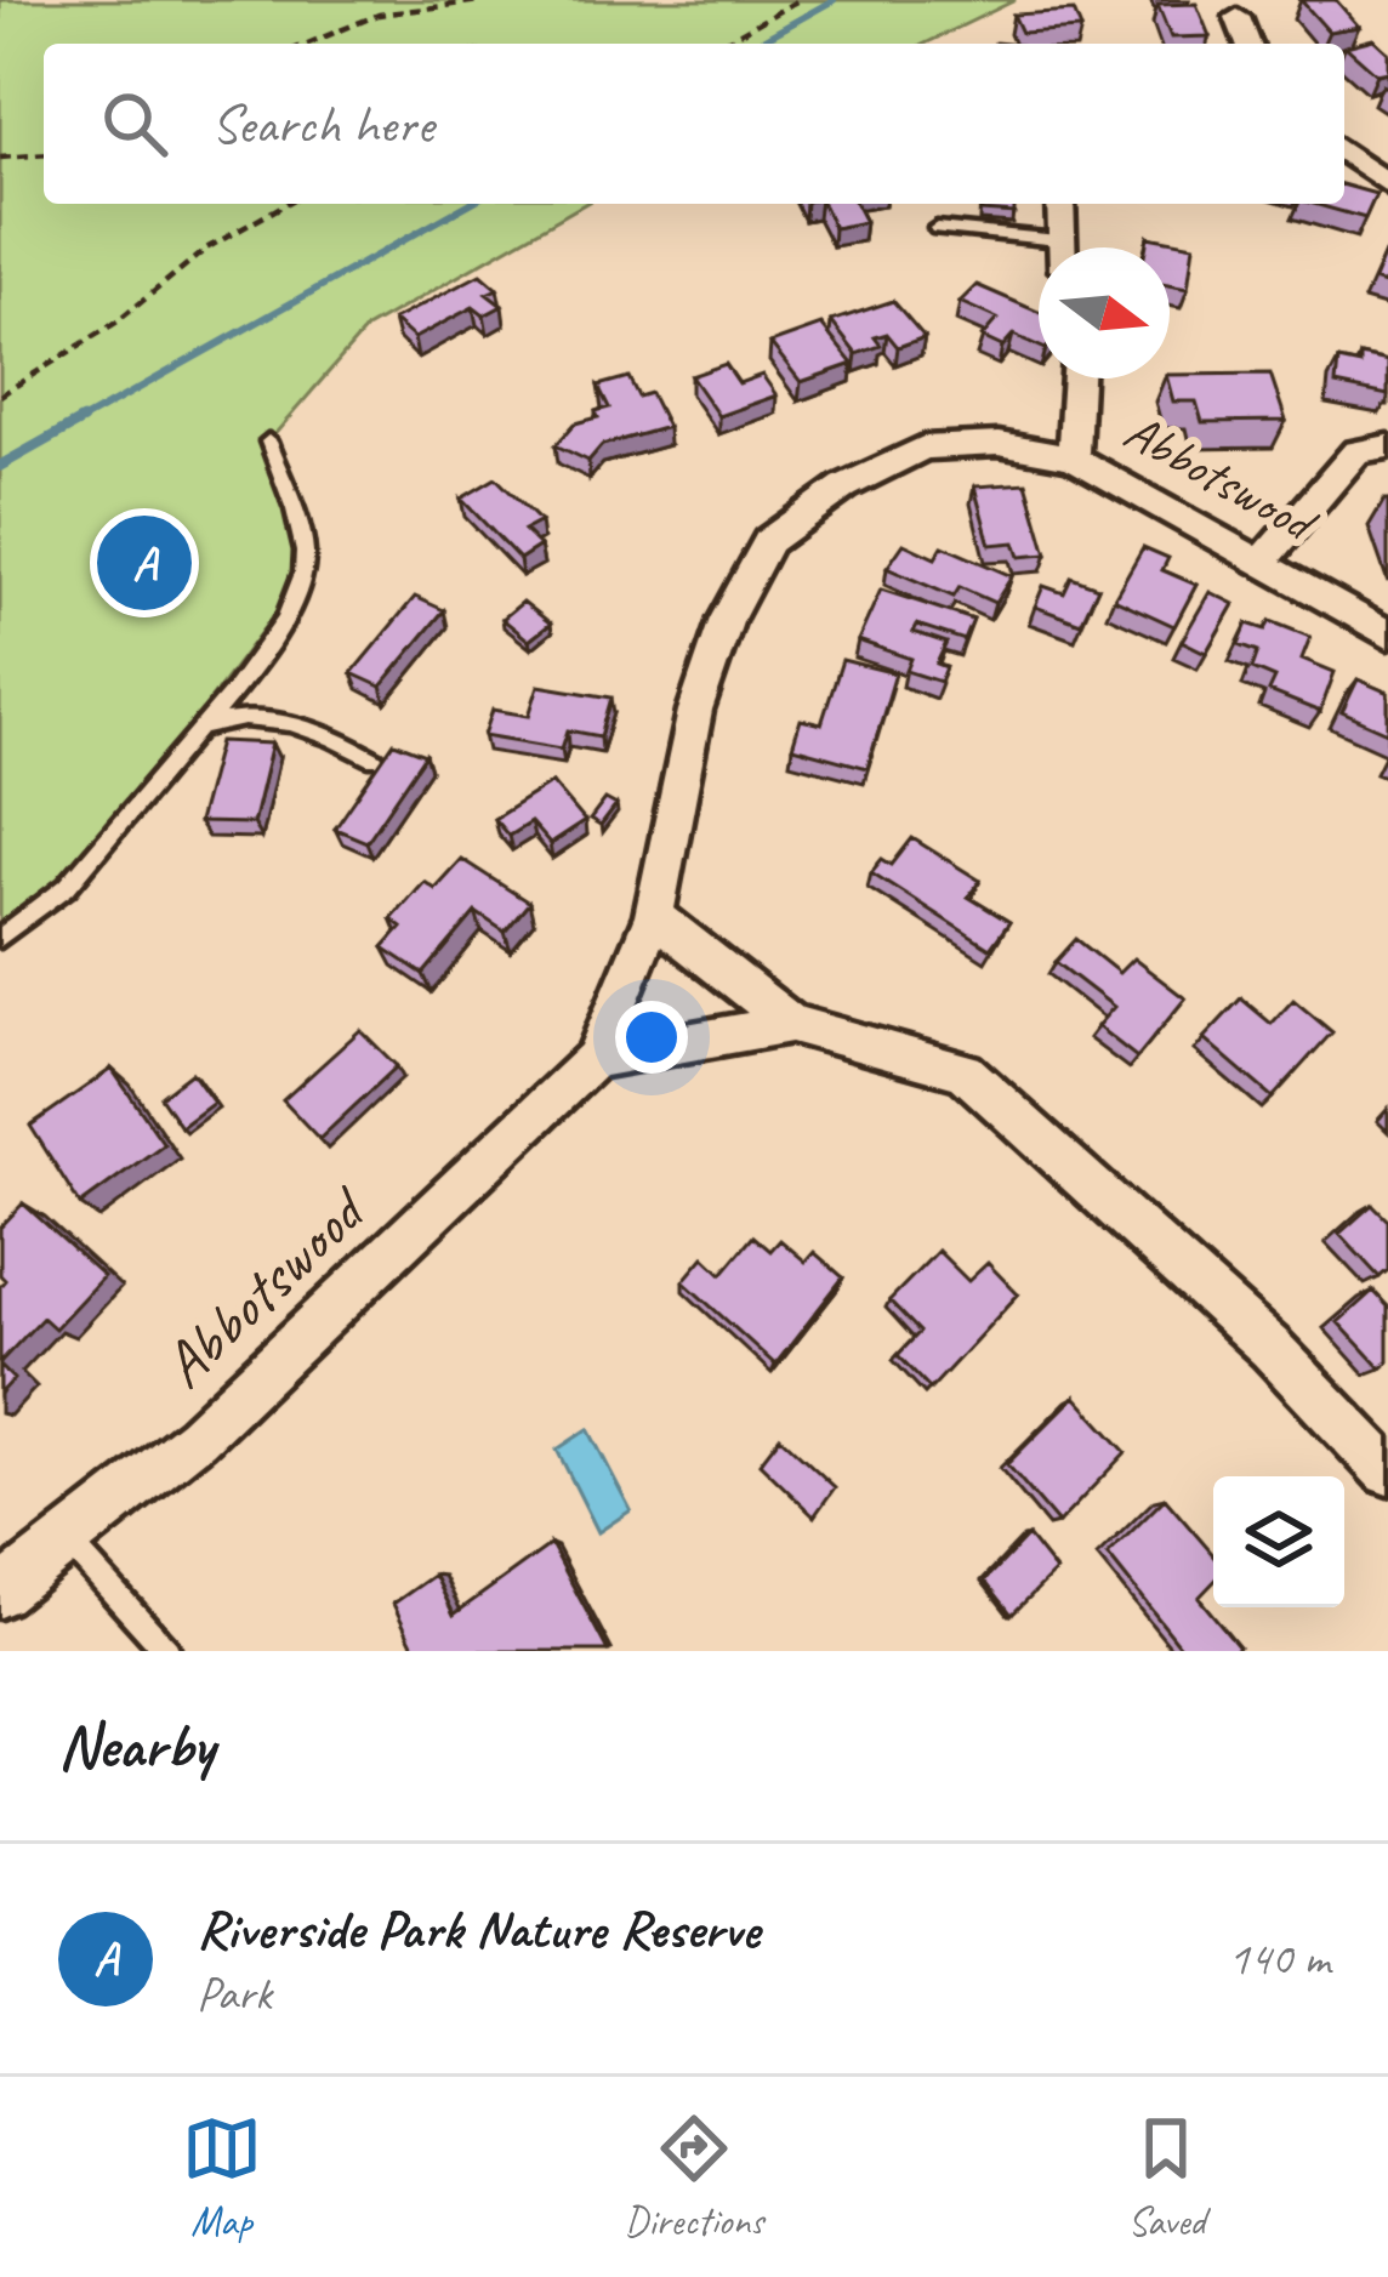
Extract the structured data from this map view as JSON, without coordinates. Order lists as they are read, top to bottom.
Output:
{
  "streets": {
    "street": ["Abbotswood"]
  },
  "north": "right",
  "page": {
    "search": "Search here",
    "pins": "A",
    "heading": "Nearby",
    "list": [
      {
        "mark": "A",
        "name": "Riverside Park Nature Reserve",
        "note": "Park",
        "value": "140 m"
      }
    ],
    "nav": ["Map", "Directions", "Saved"]
  }
}
